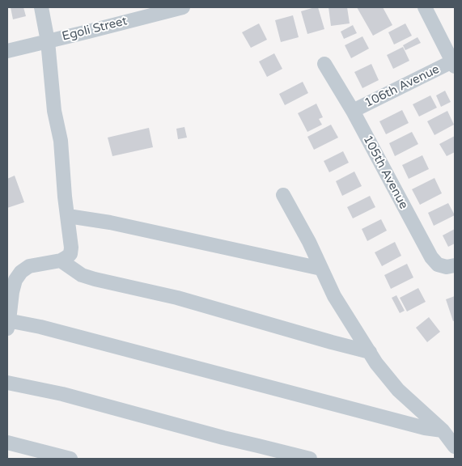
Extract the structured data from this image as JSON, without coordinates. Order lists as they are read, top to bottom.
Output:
{
  "streets": {
    "street": ["Egoli Street", "106th Avenue", "105th Avenue"]
  },
  "crossings": [
    ["106th Avenue", "105th Avenue"]
  ]
}
